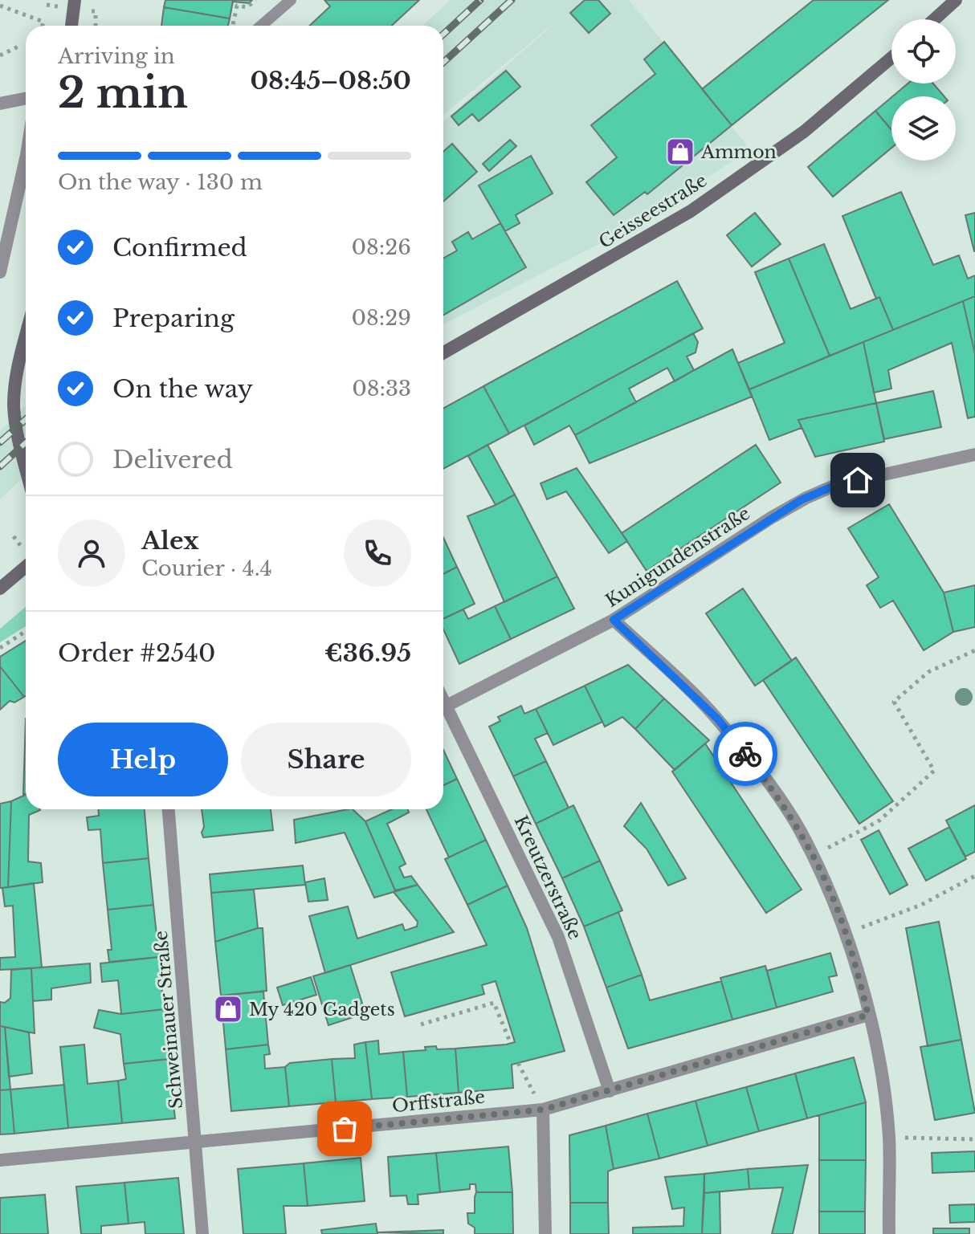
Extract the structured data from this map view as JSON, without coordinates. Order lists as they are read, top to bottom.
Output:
{
  "streets": {
    "street": [
      "Geisseestraße",
      "Kunigundenstraße",
      "Kreutzerstraße",
      "Schweinauer Straße",
      "Orffstraße"
    ]
  },
  "crossings": [
    ["Kunigundenstraße", "Kreutzerstraße"],
    ["Kreutzerstraße", "Orffstraße"],
    ["Schweinauer Straße", "Orffstraße"]
  ],
  "places": {
    "shop": ["Ammon", "My 420 Gadgets"]
  },
  "page": {
    "heading": ["2 min", "Arriving in", "08:45–08:50"],
    "panel": [
      "Alex",
      "Courier · 4.4",
      "Order #2540",
      "€36.95"
    ],
    "bar": "On the way · 130 m",
    "list": [
      ["Confirmed", "08:26"],
      ["Preparing", "08:29"],
      ["On the way", "08:33"],
      "Delivered"
    ],
    "buttons": ["Help", "Share"]
  }
}
